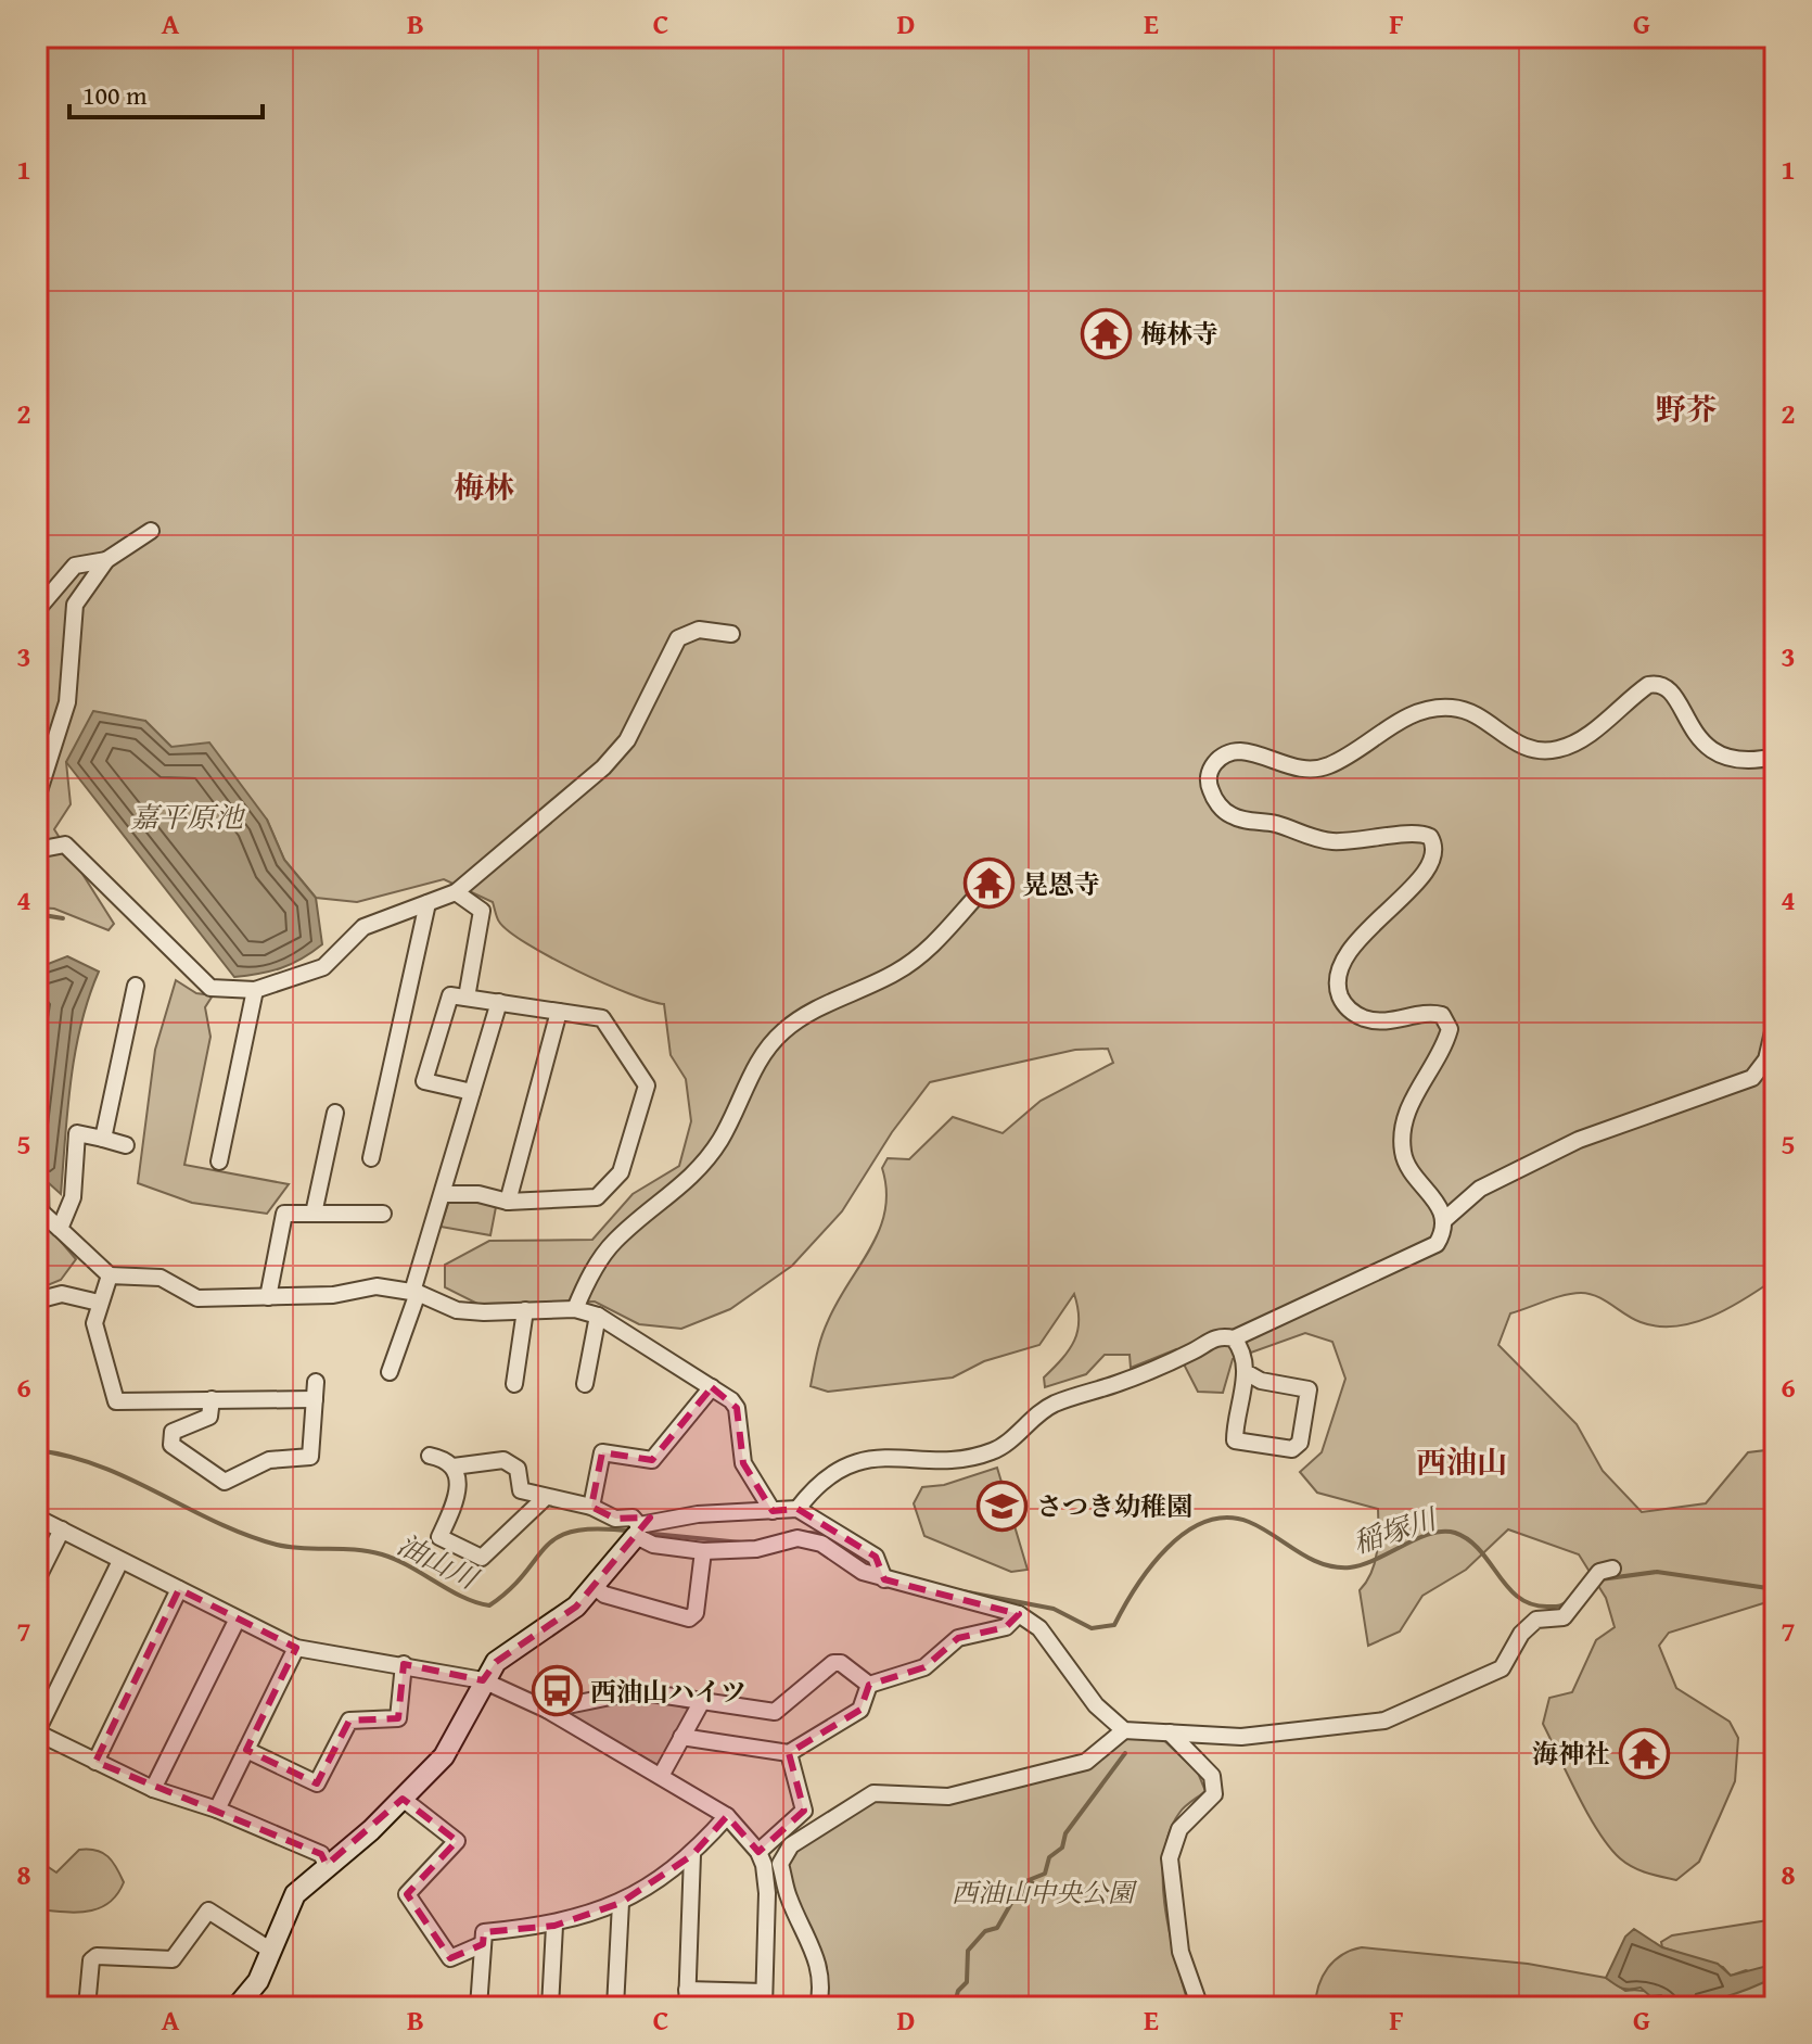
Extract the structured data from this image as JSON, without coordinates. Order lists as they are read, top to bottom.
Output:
{
  "districts": ["野芥", "梅林", "西油山"],
  "water": ["嘉平原池", "稲塚川", "油山川"],
  "parks": ["西油山中央公園"],
  "places": {
    "temple": ["梅林寺", "晃恩寺", "海神社"],
    "school or university": ["さつき幼稚園"],
    "bus stop": ["西油山ハイツ"]
  },
  "scale_bar": "100 m",
  "grid": {
    "columns": [
      "A",
      "B",
      "C",
      "D",
      "E",
      "F",
      "G"
    ],
    "rows": [
      "1",
      "2",
      "3",
      "4",
      "5",
      "6",
      "7",
      "8"
    ]
  }
}
